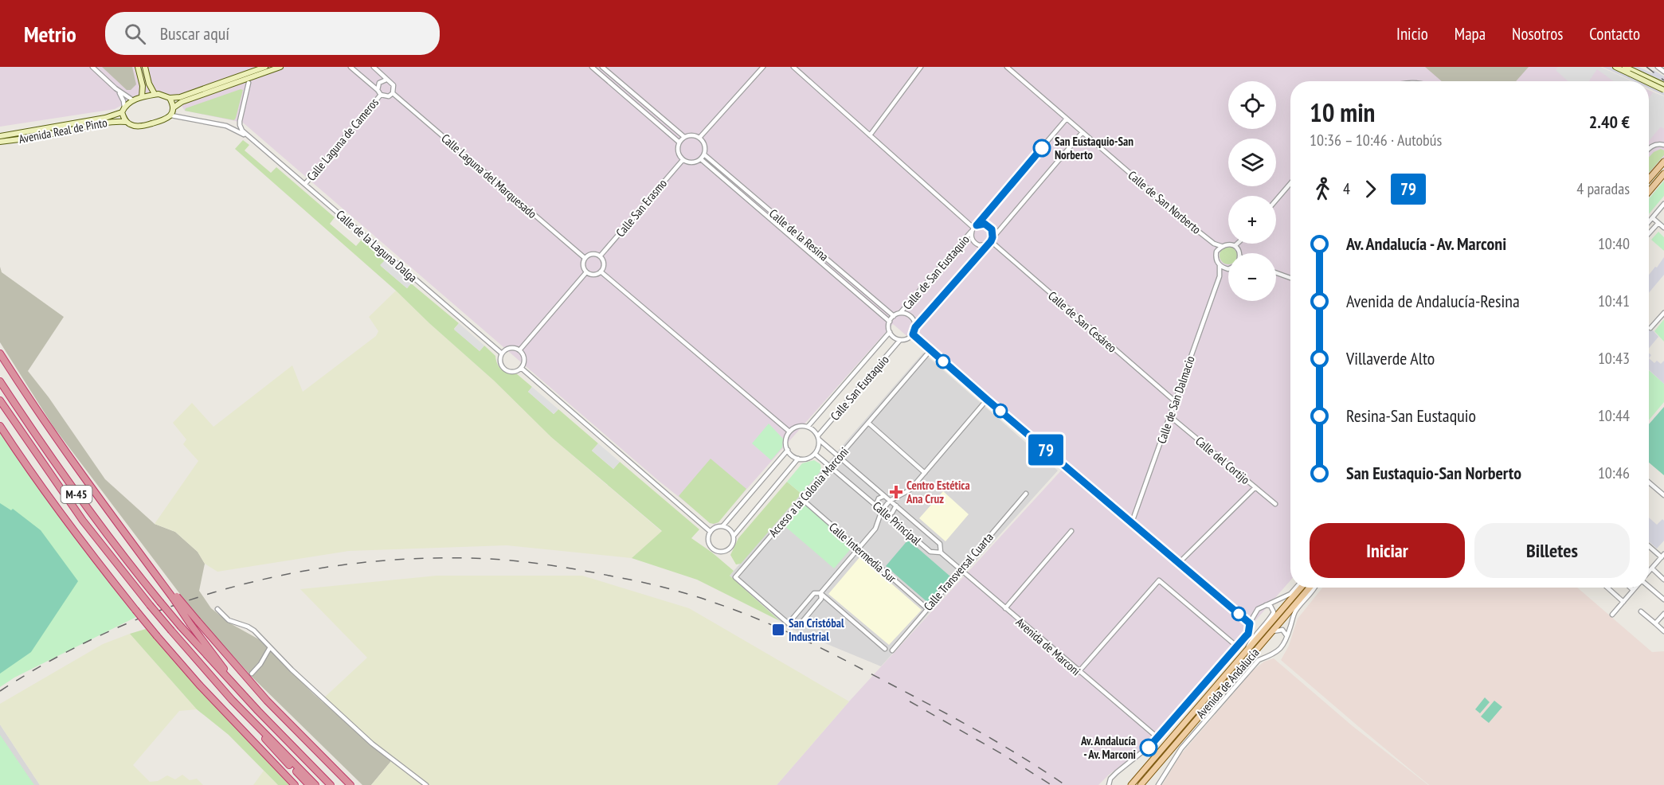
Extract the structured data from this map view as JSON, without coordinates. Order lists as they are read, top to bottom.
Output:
{
  "streets": {
    "highway": ["M-45"],
    "main road": ["Avenida Real de Pinto", "Avenida de Andalucía"],
    "street": [
      "Calle Laguna de Cameros",
      "Calle Laguna del Marquesado",
      "Calle de San Norberto",
      "Calle San Erasmo",
      "Calle de la Resina",
      "Calle de la Laguna Dalga",
      "Calle de San Eustaquio",
      "Calle de San Cesáreo",
      "Calle San Eustaquio",
      "Calle de San Dalmacio",
      "Calle del Cortijo",
      "Acceso a la Colonia Marconi",
      "Calle Principal",
      "Calle Intermedia Sur",
      "Calle Transversal Cuarta",
      "Avenida de Marconi"
    ]
  },
  "crossings": [
    ["Avenida Real de Pinto", "Calle de la Laguna Dalga"],
    ["Calle Laguna de Cameros", "Calle Laguna del Marquesado"],
    ["Calle Laguna de Cameros", "Calle de la Laguna Dalga"],
    ["Calle Laguna del Marquesado", "Calle San Erasmo"],
    ["Calle de San Norberto", "Calle de San Eustaquio"],
    ["Calle San Erasmo", "Calle de la Resina"],
    ["Calle de la Resina", "Calle de San Eustaquio"],
    ["Calle de la Resina", "Calle San Eustaquio"],
    ["Calle de San Eustaquio", "Calle de San Cesáreo"],
    ["Calle de San Eustaquio", "Calle San Eustaquio"],
    ["Calle de San Cesáreo", "Calle de San Dalmacio"],
    ["Calle San Eustaquio", "Calle Principal"],
    ["Calle de San Dalmacio", "Calle del Cortijo"],
    ["Acceso a la Colonia Marconi", "Calle Principal"],
    ["Acceso a la Colonia Marconi", "Calle Intermedia Sur"],
    ["Calle Principal", "Avenida de Marconi"],
    ["Calle Transversal Cuarta", "Avenida de Marconi"],
    ["Avenida de Marconi", "Avenida de Andalucía"]
  ],
  "places": {
    "other": ["San Eustaquio-San Norberto", "Av. Andalucía - Av. Marconi"],
    "health": ["Centro Estética Ana Cruz"],
    "transit": ["San Cristóbal Industrial"]
  },
  "lines": ["bus line 79"],
  "page": {
    "header": "Metrio",
    "search": "Buscar aquí",
    "nav": [
      "Inicio",
      "Mapa",
      "Nosotros",
      "Contacto"
    ],
    "on_map": "79",
    "map_buttons": ["+", "−"],
    "heading": ["10 min", "10:36 – 10:46 · Autobús", "2.40 €"],
    "legs": ["4", "79", "4 paradas"],
    "list": [
      {
        "name": "Av. Andalucía - Av. Marconi",
        "value": "10:40"
      },
      {
        "name": "Avenida de Andalucía-Resina",
        "value": "10:41"
      },
      {
        "name": "Villaverde Alto",
        "value": "10:43"
      },
      {
        "name": "Resina-San Eustaquio",
        "value": "10:44"
      },
      {
        "name": "San Eustaquio-San Norberto",
        "value": "10:46"
      }
    ],
    "buttons": ["Iniciar", "Billetes"]
  }
}
